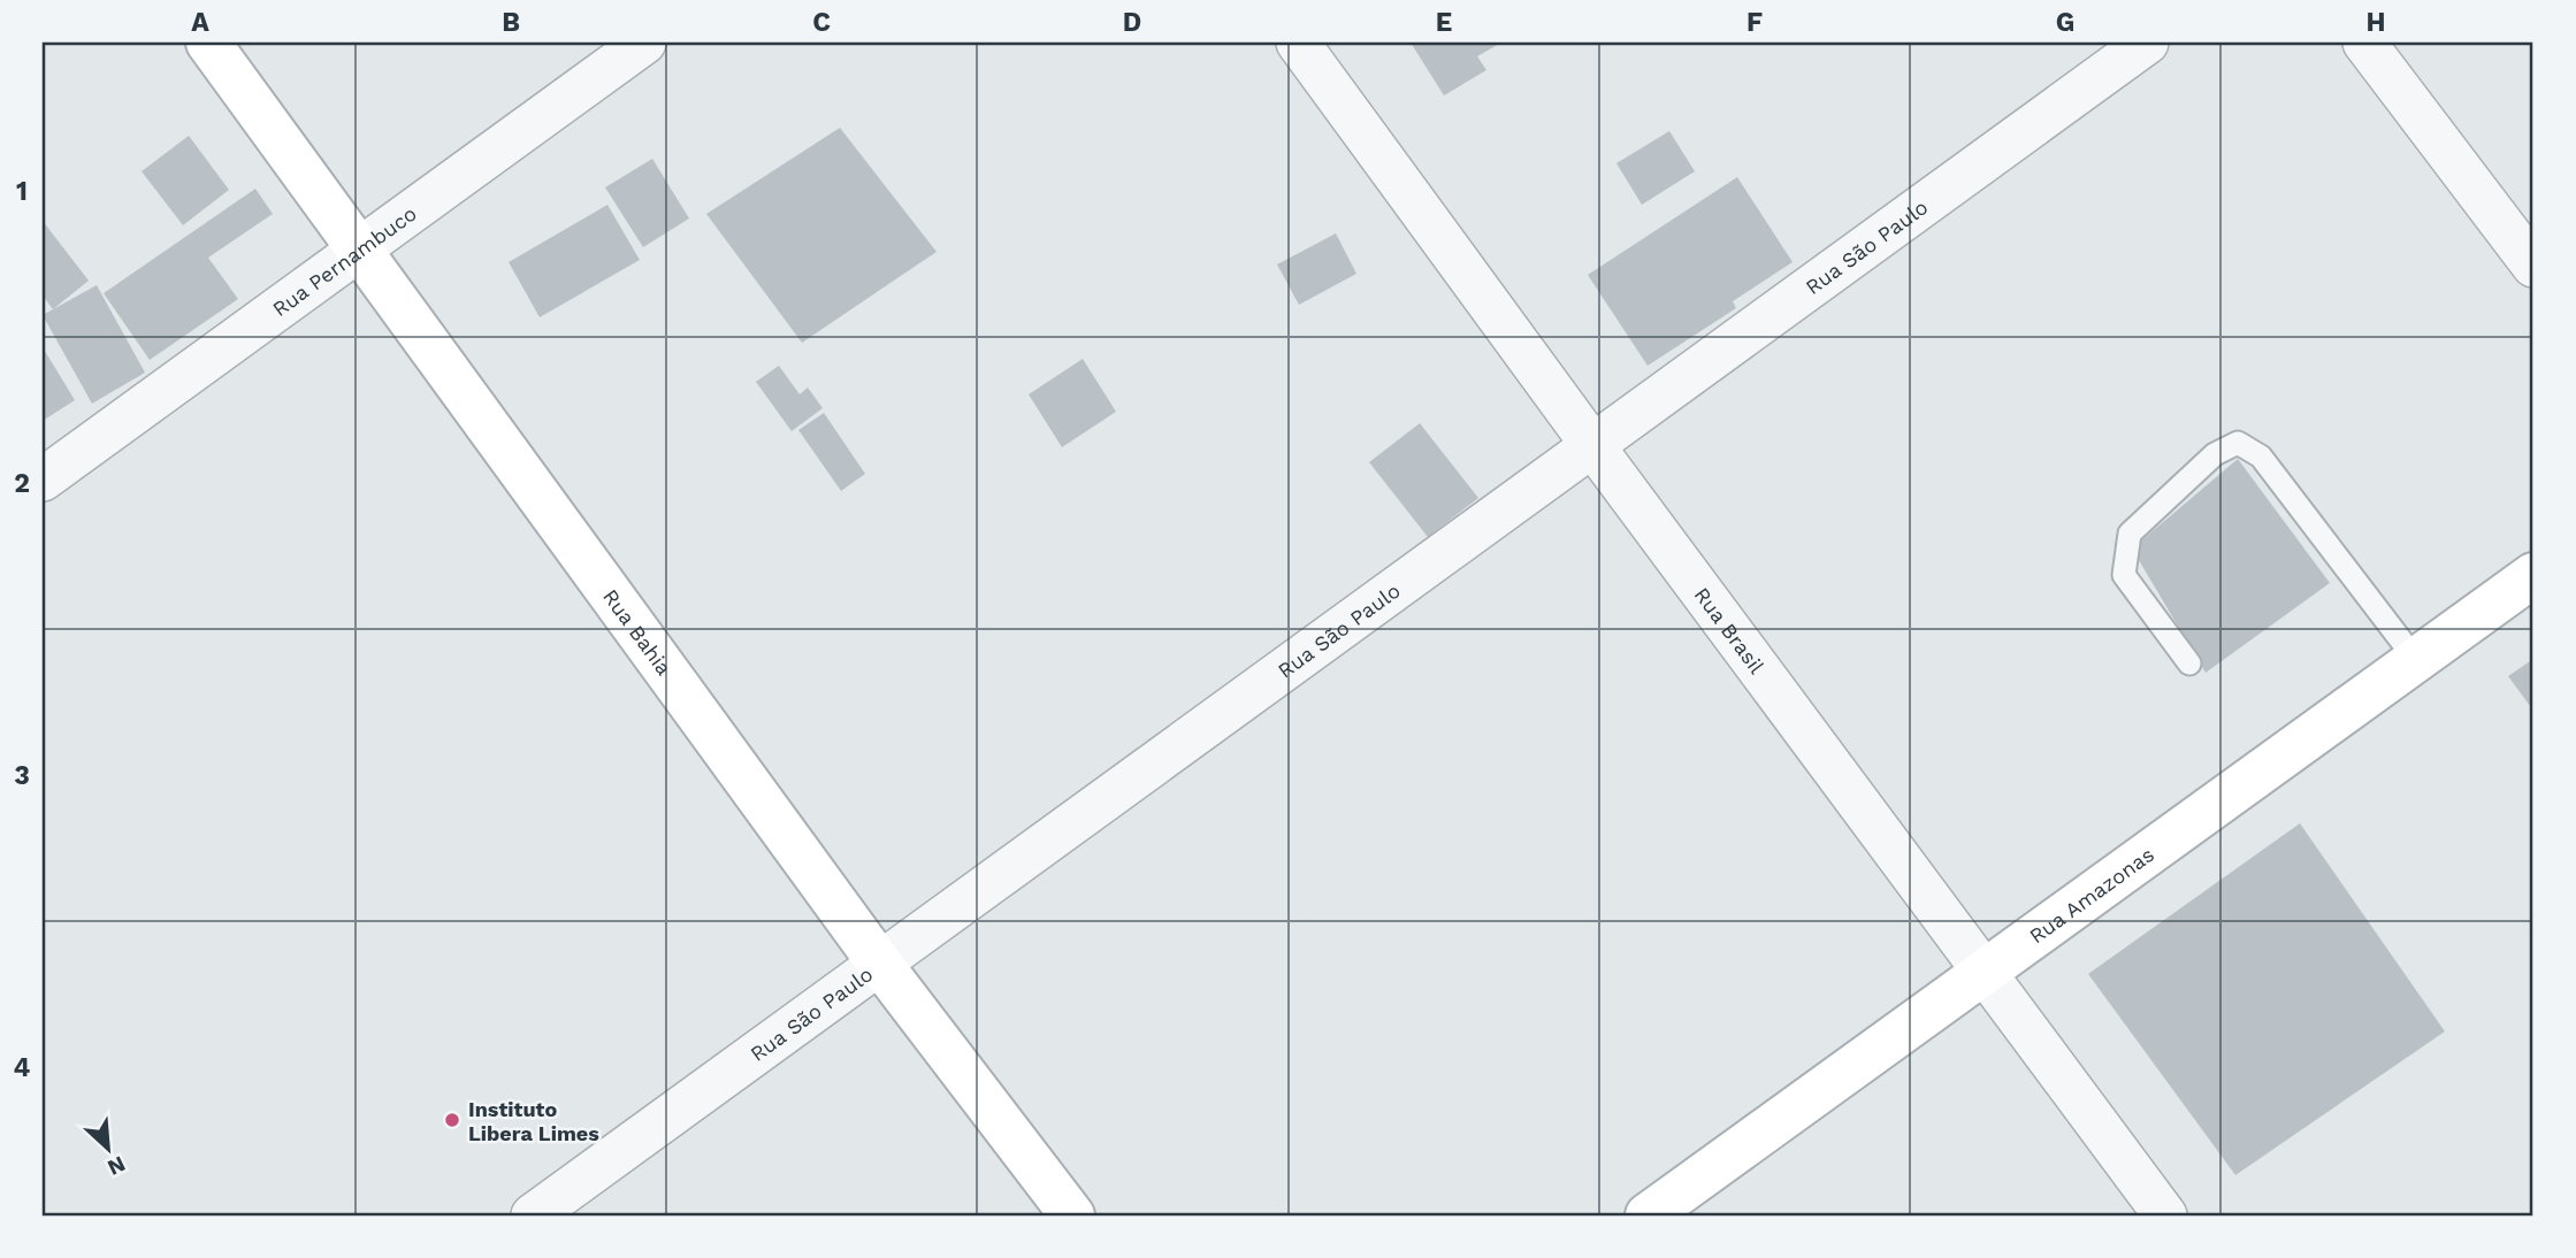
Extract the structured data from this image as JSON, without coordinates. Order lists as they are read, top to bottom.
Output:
{
  "streets": {
    "main road": ["Rua Bahia", "Rua Amazonas"],
    "street": ["Rua São Paulo", "Rua Pernambuco", "Rua Brasil"]
  },
  "crossings": [
    ["Rua São Paulo", "Rua Brasil"],
    ["Rua São Paulo", "Rua Bahia"],
    ["Rua Pernambuco", "Rua Bahia"],
    ["Rua Brasil", "Rua Amazonas"]
  ],
  "places": ["Instituto Libera Limes"],
  "north": "bottom right",
  "grid": {
    "columns": [
      "A",
      "B",
      "C",
      "D",
      "E",
      "F",
      "G",
      "H"
    ],
    "rows": [
      "1",
      "2",
      "3",
      "4"
    ]
  }
}
